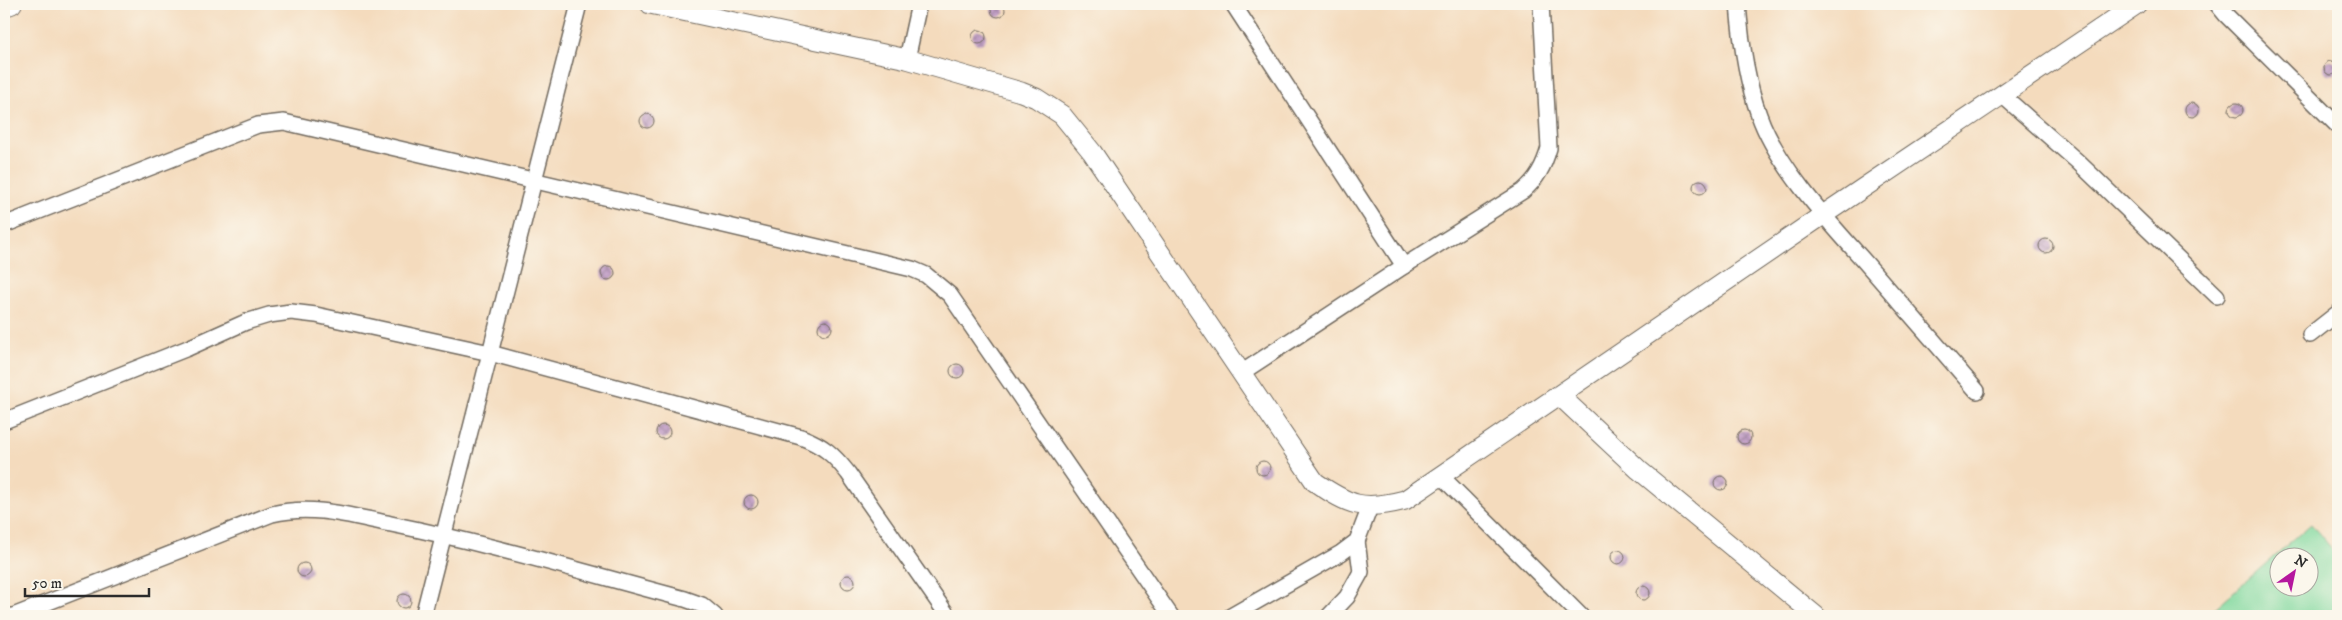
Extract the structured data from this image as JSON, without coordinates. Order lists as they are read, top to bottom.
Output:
{
  "scale_bar": "50 m",
  "north": "top right"
}
